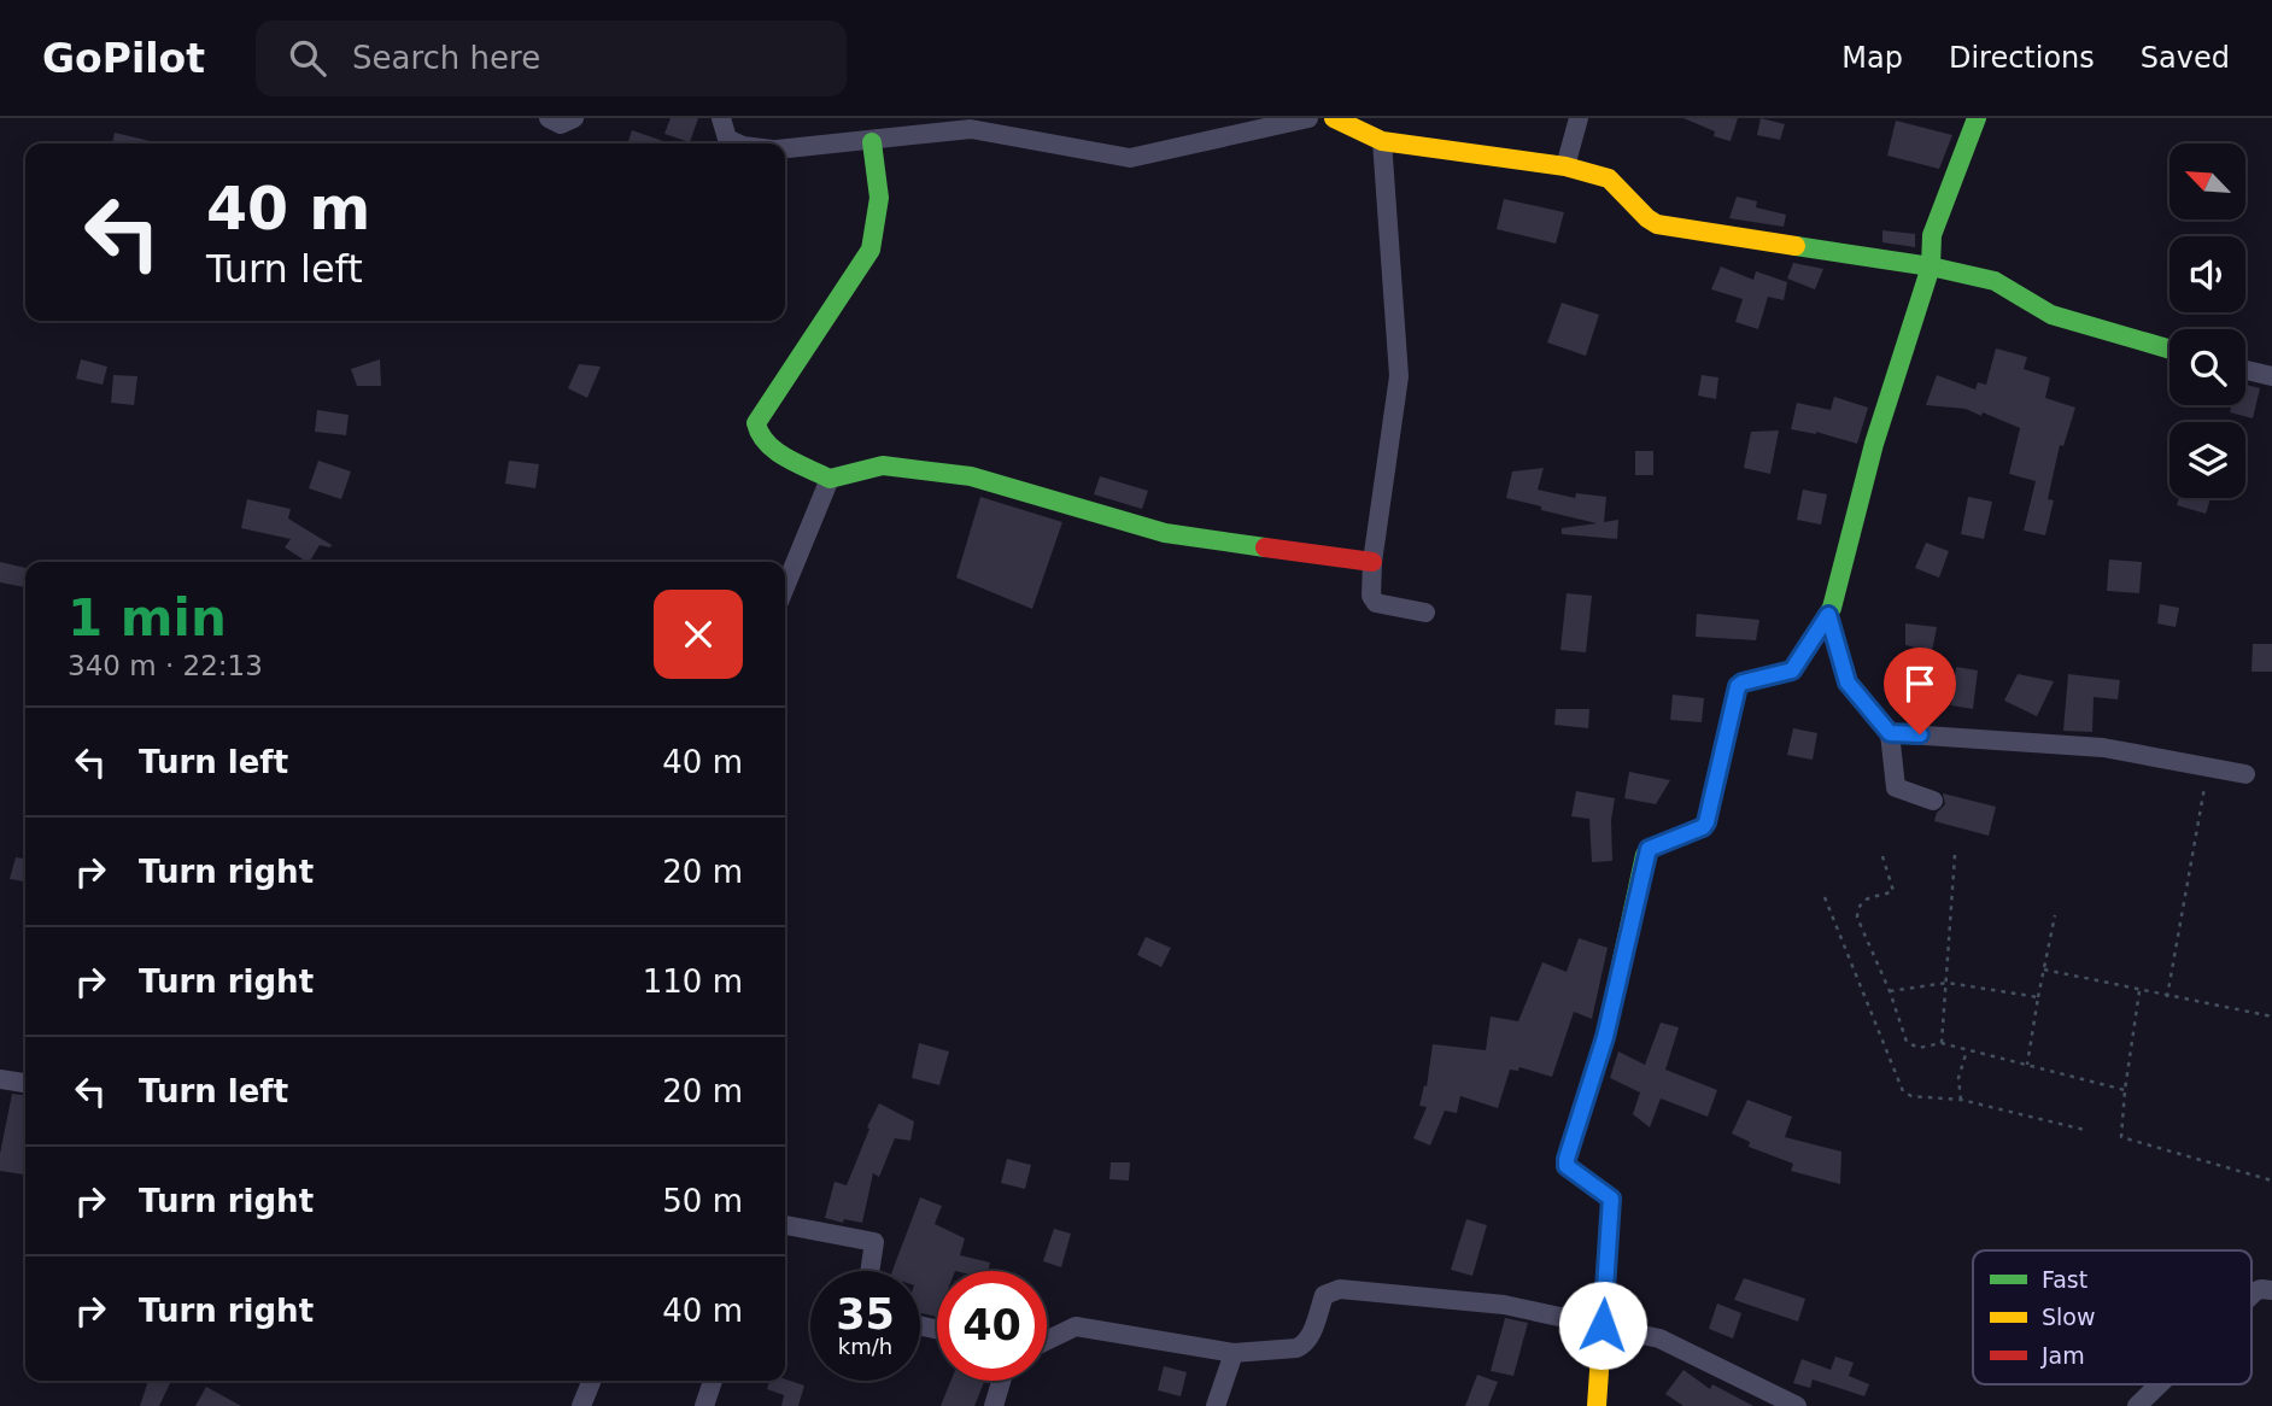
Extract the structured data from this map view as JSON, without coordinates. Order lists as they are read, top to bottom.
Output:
{
  "legend": ["Fast", "Slow", "Jam"],
  "north": "top left",
  "page": {
    "header": "GoPilot",
    "search": "Search here",
    "nav": ["Map", "Directions", "Saved"],
    "turn": ["40 m", "Turn left"],
    "heading": ["1 min", "340 m · 22:13"],
    "list": [
      {
        "name": "Turn left",
        "value": "40 m"
      },
      {
        "name": "Turn right",
        "value": "20 m"
      },
      {
        "name": "Turn right",
        "value": "110 m"
      },
      {
        "name": "Turn left",
        "value": "20 m"
      },
      {
        "name": "Turn right",
        "value": "50 m"
      },
      {
        "name": "Turn right",
        "value": "40 m"
      }
    ],
    "speed": "35 km/h",
    "limit": "40"
  }
}
